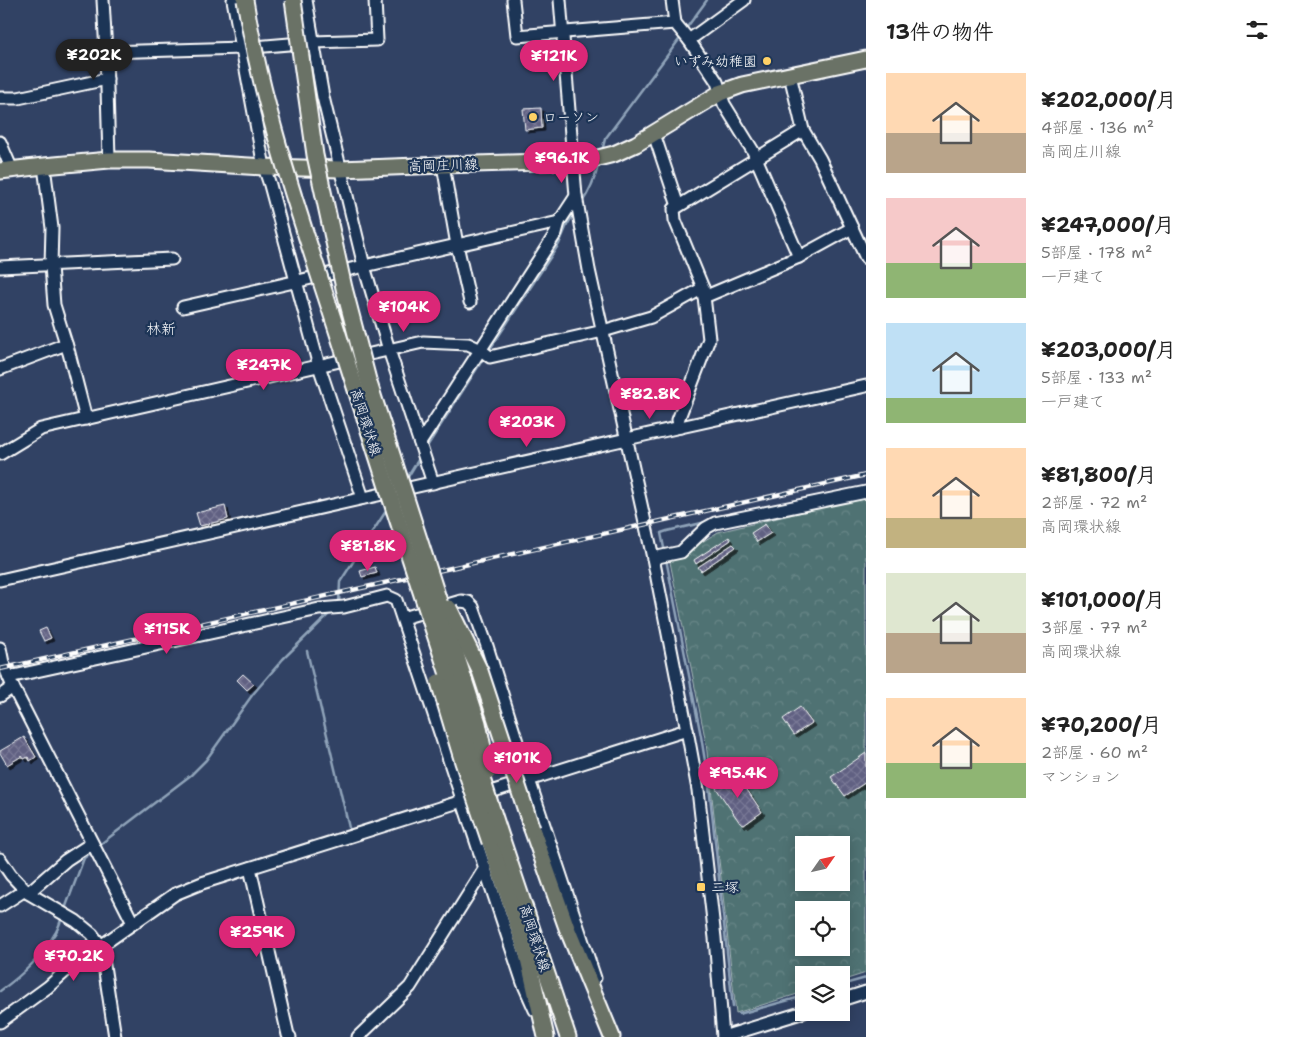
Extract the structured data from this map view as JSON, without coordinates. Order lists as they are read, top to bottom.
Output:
{
  "streets": {
    "main road": ["高岡庄川線", "高岡環状線"]
  },
  "districts": ["林新"],
  "places": {
    "other": ["いずみ幼稚園", "ローソン"],
    "transit": ["二塚"]
  },
  "north": "top right",
  "page": {
    "heading": "13件の物件",
    "price": [
      "¥202K",
      "¥121K",
      "¥96.1K",
      "¥104K",
      "¥247K",
      "¥82.8K",
      "¥203K",
      "¥81.8K",
      "¥115K",
      "¥101K",
      "¥95.4K",
      "¥259K",
      "¥70.2K"
    ],
    "list": [
      {
        "name": "¥202,000/月",
        "note": "4部屋 · 136 m² · 高岡庄川線"
      },
      {
        "name": "¥247,000/月",
        "note": "5部屋 · 178 m² · 一戸建て"
      },
      {
        "name": "¥203,000/月",
        "note": "5部屋 · 133 m² · 一戸建て"
      },
      {
        "name": "¥81,800/月",
        "note": "2部屋 · 72 m² · 高岡環状線"
      },
      {
        "name": "¥101,000/月",
        "note": "3部屋 · 77 m² · 高岡環状線"
      },
      {
        "name": "¥70,200/月",
        "note": "2部屋 · 60 m² · マンション"
      }
    ]
  }
}
